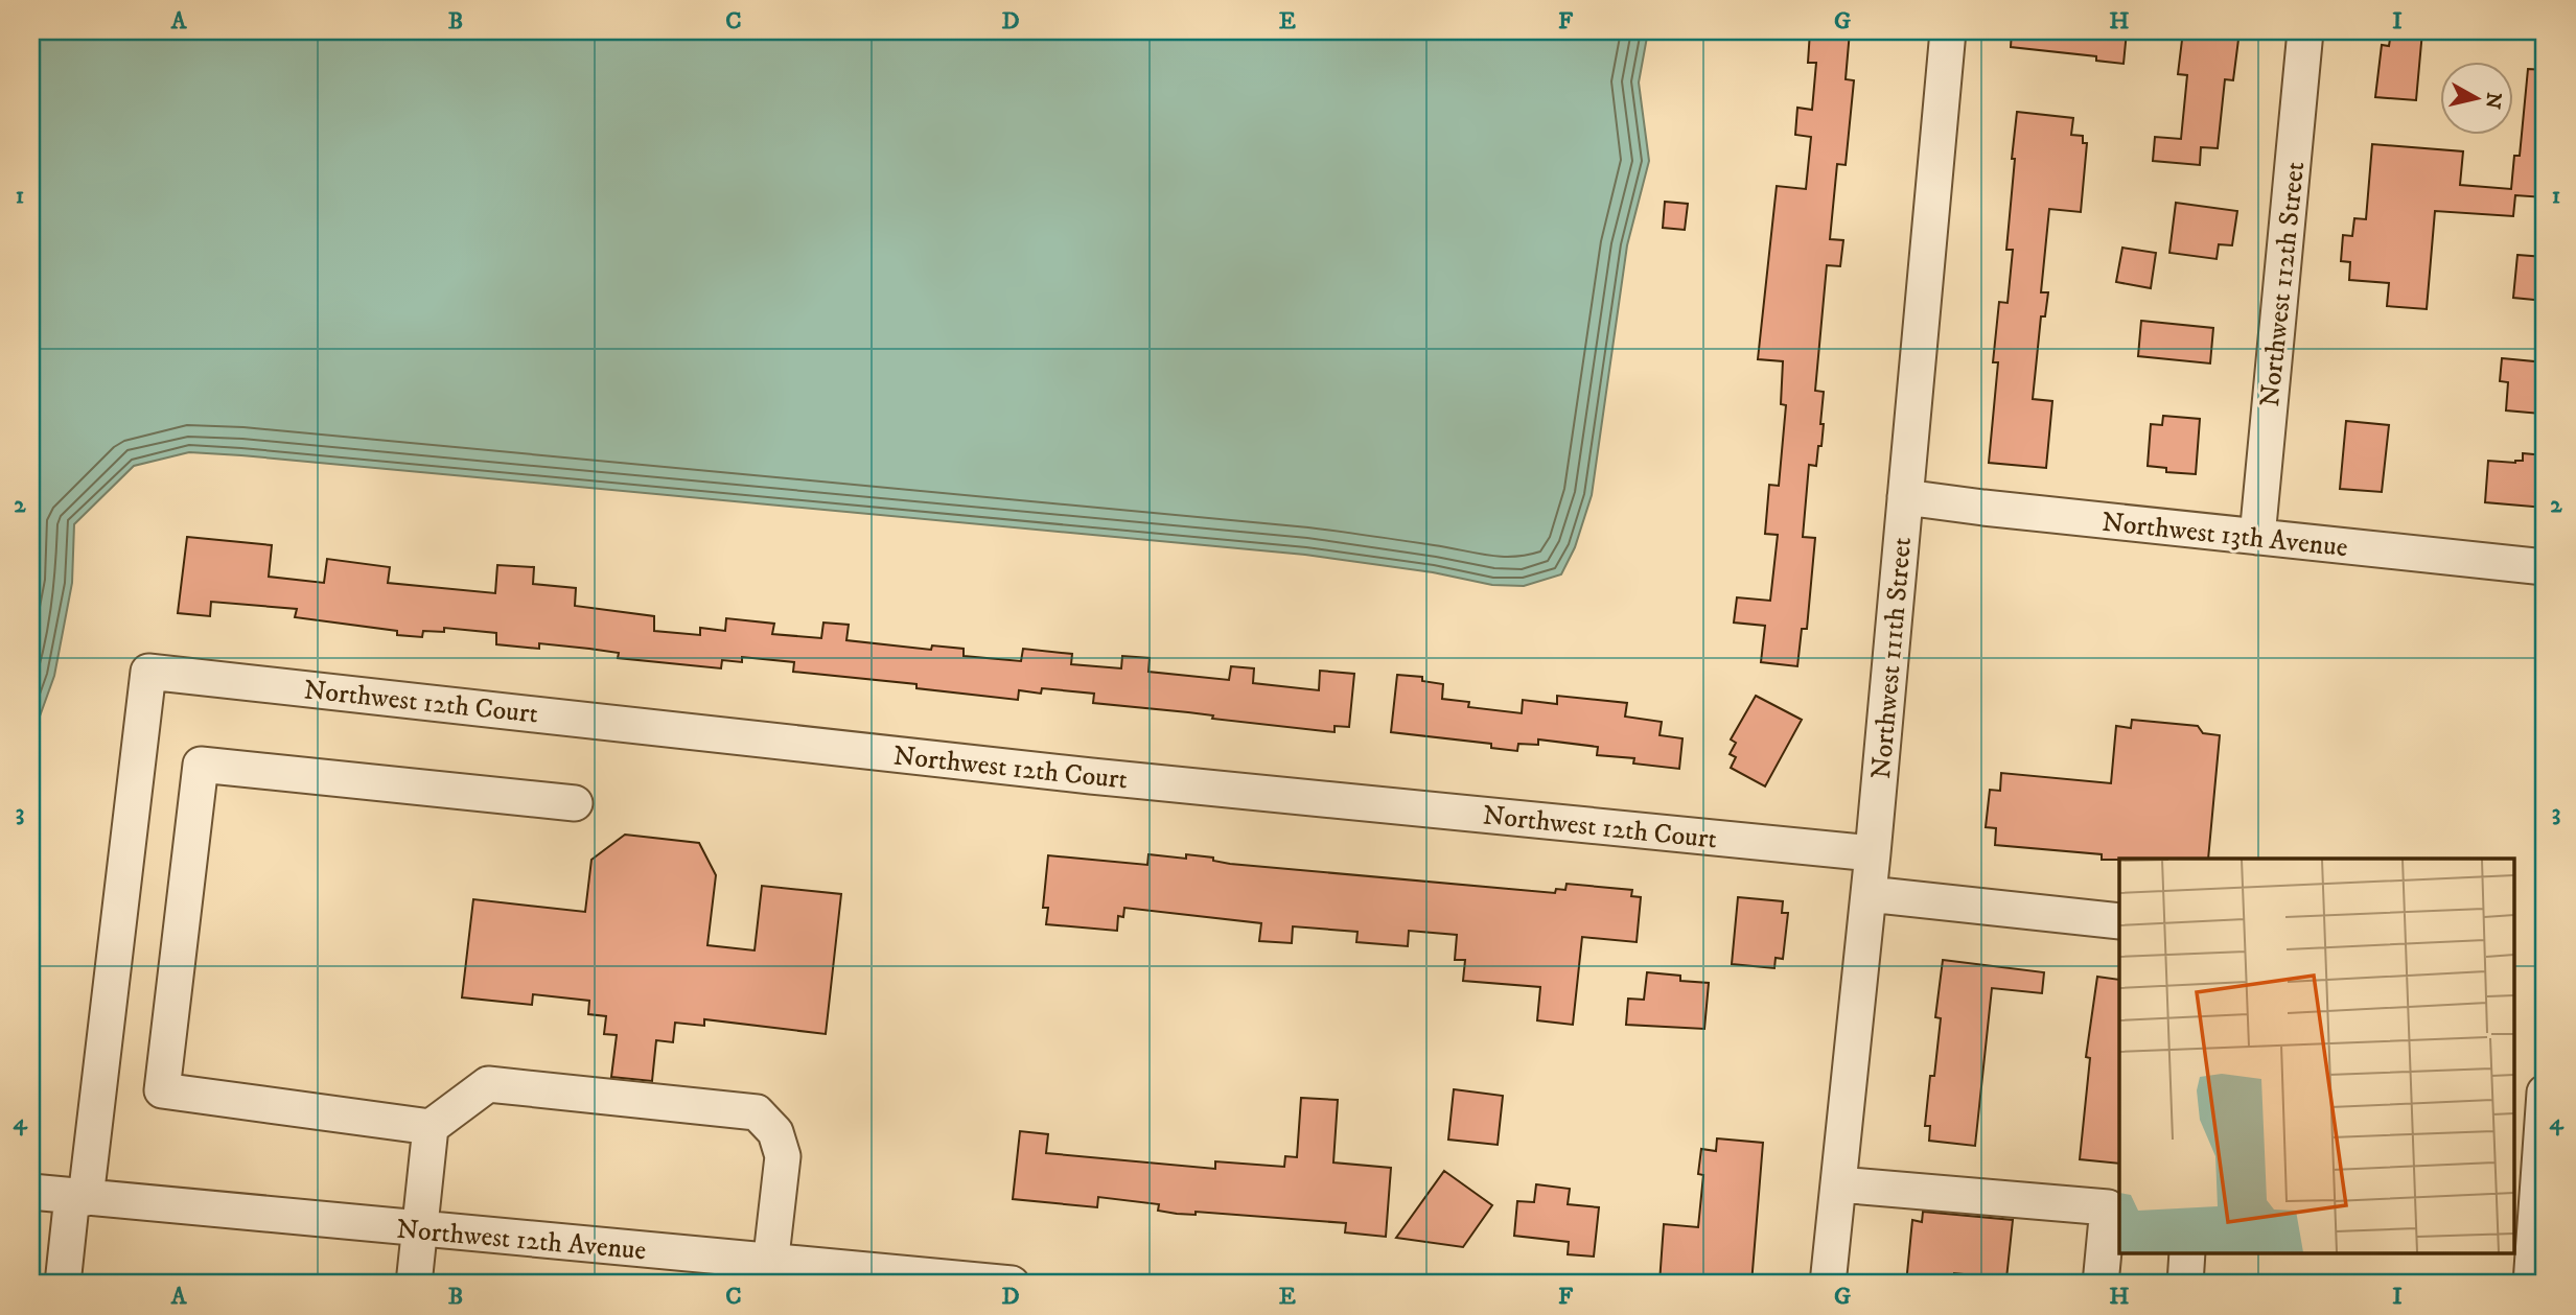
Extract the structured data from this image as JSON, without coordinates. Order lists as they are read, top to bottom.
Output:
{
  "streets": {
    "street": [
      "Northwest 112th Street",
      "Northwest 13th Avenue",
      "Northwest 111th Street",
      "Northwest 12th Court",
      "Northwest 12th Avenue"
    ]
  },
  "crossings": [
    ["Northwest 112th Street", "Northwest 13th Avenue"],
    ["Northwest 13th Avenue", "Northwest 111th Street"],
    ["Northwest 111th Street", "Northwest 12th Court"],
    ["Northwest 12th Court", "Northwest 12th Avenue"]
  ],
  "north": "right",
  "grid": {
    "columns": [
      "A",
      "B",
      "C",
      "D",
      "E",
      "F",
      "G",
      "H",
      "I"
    ],
    "rows": [
      "1",
      "2",
      "3",
      "4"
    ]
  }
}
